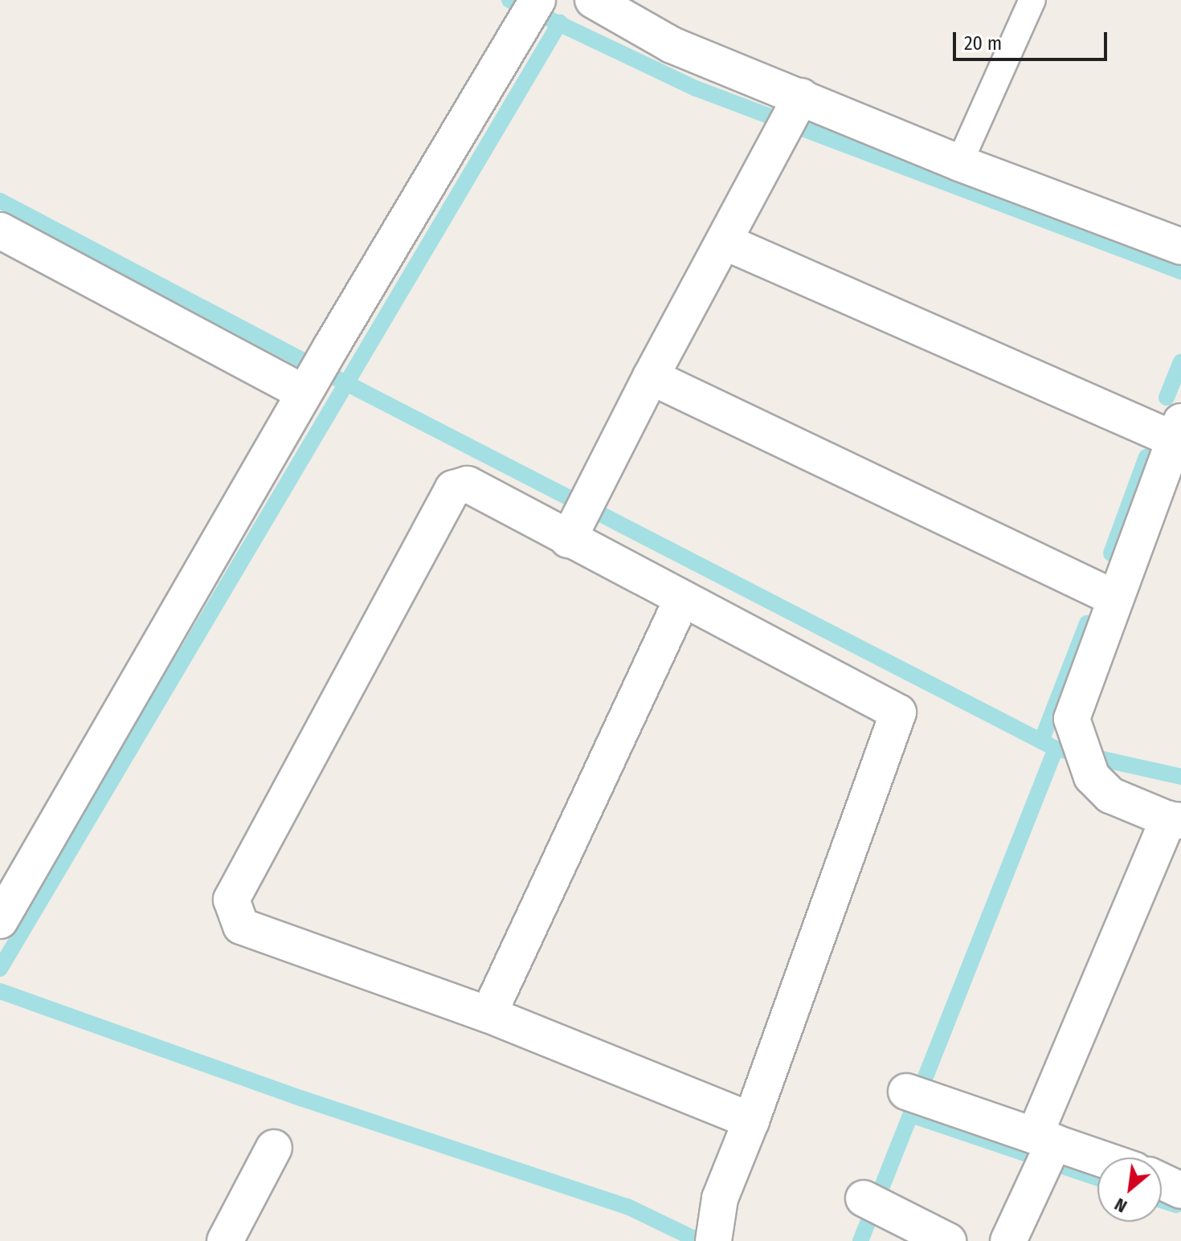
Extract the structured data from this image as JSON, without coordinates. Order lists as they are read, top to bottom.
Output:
{
  "scale_bar": "20 m",
  "north": "bottom left"
}
